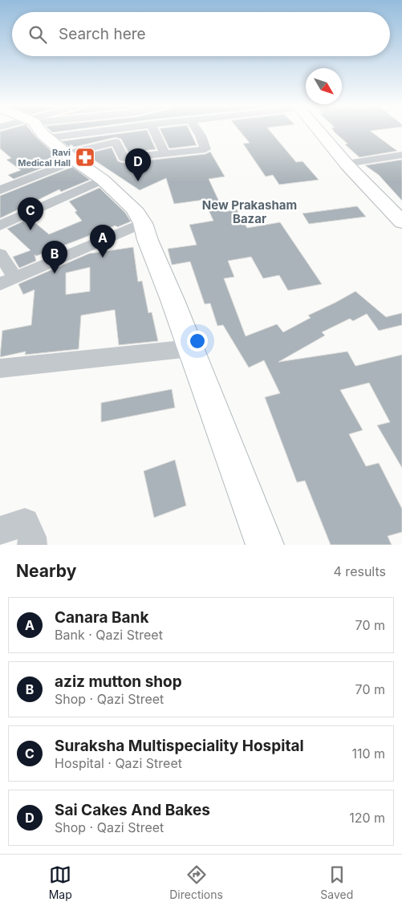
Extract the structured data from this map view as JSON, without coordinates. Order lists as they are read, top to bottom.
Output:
{
  "districts": ["New Prakasham Bazar"],
  "places": {
    "pharmacy": ["Ravi Medical Hall"]
  },
  "north": "bottom right",
  "page": {
    "search": "Search here",
    "pins": [
      "D",
      "C",
      "A",
      "B"
    ],
    "heading": ["Nearby", "4 results"],
    "list": [
      {
        "mark": "A",
        "name": "Canara Bank",
        "note": "Bank · Qazi Street",
        "value": "70 m"
      },
      {
        "mark": "B",
        "name": "aziz mutton shop",
        "note": "Shop · Qazi Street",
        "value": "70 m"
      },
      {
        "mark": "C",
        "name": "Suraksha Multispeciality Hospital",
        "note": "Hospital · Qazi Street",
        "value": "110 m"
      },
      {
        "mark": "D",
        "name": "Sai Cakes And Bakes",
        "note": "Shop · Qazi Street",
        "value": "120 m"
      }
    ],
    "nav": ["Map", "Directions", "Saved"]
  }
}
